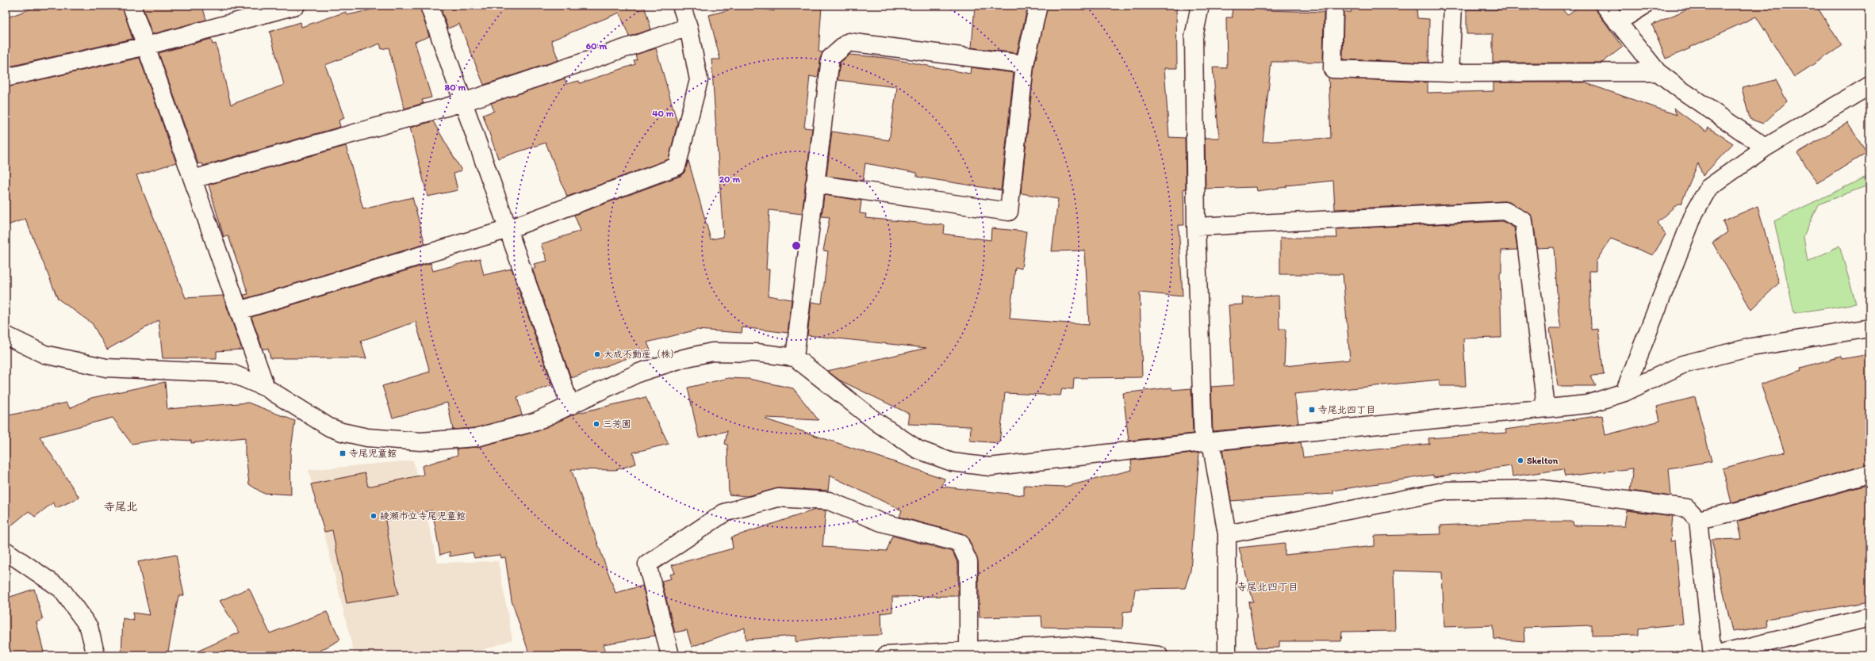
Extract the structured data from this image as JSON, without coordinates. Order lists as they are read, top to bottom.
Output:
{
  "districts": ["寺尾北", "寺尾北四丁目"],
  "places": {
    "other": [
      "大成不動産（株）",
      "三芳園",
      "Skelton",
      "綾瀬市立寺尾児童館"
    ],
    "transit": ["寺尾北四丁目", "寺尾児童館"]
  },
  "rings": [
    "60 m",
    "80 m",
    "40 m",
    "20 m"
  ]
}
